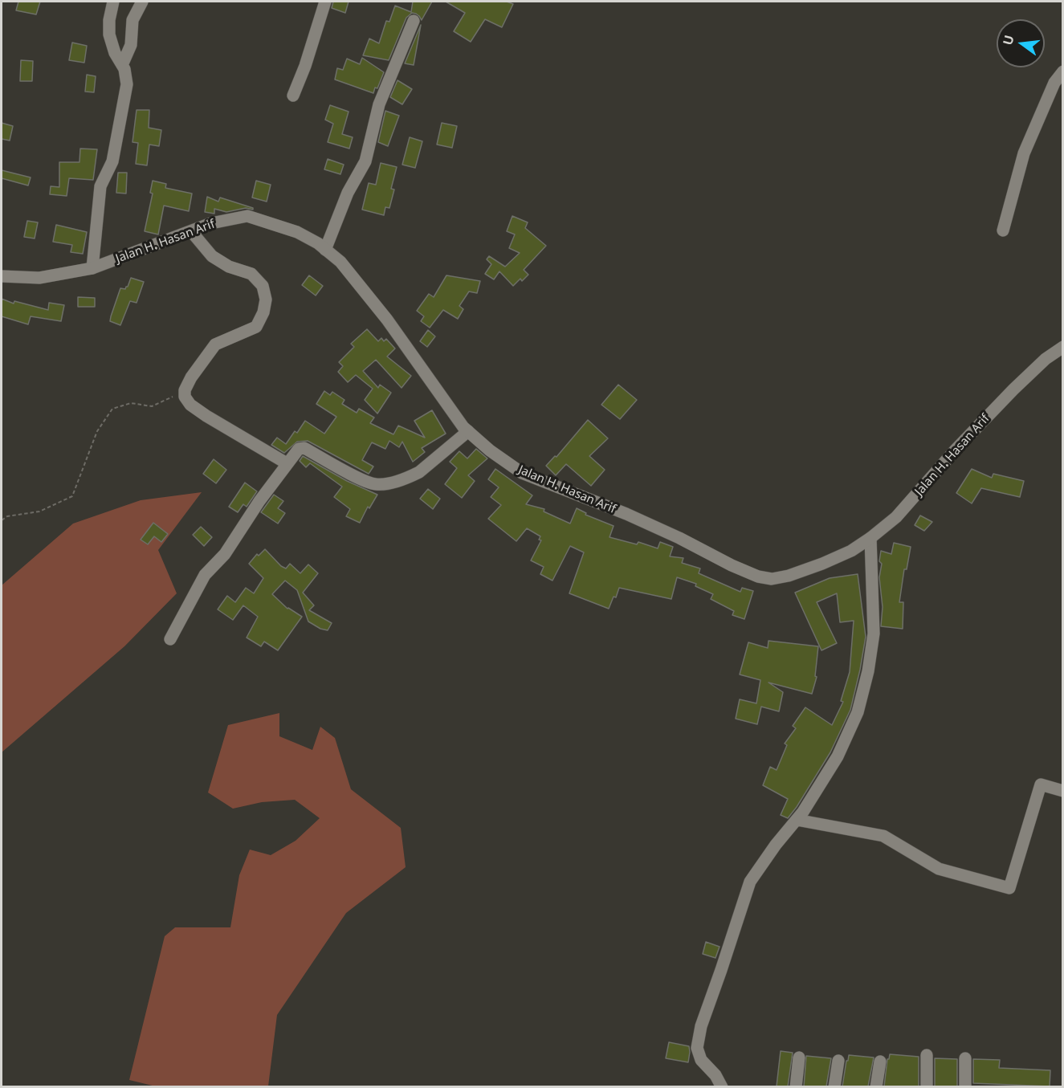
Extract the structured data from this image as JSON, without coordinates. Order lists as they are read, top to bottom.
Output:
{
  "streets": {
    "street": ["Jalan H. Hasan Arif"]
  },
  "north": "left"
}
